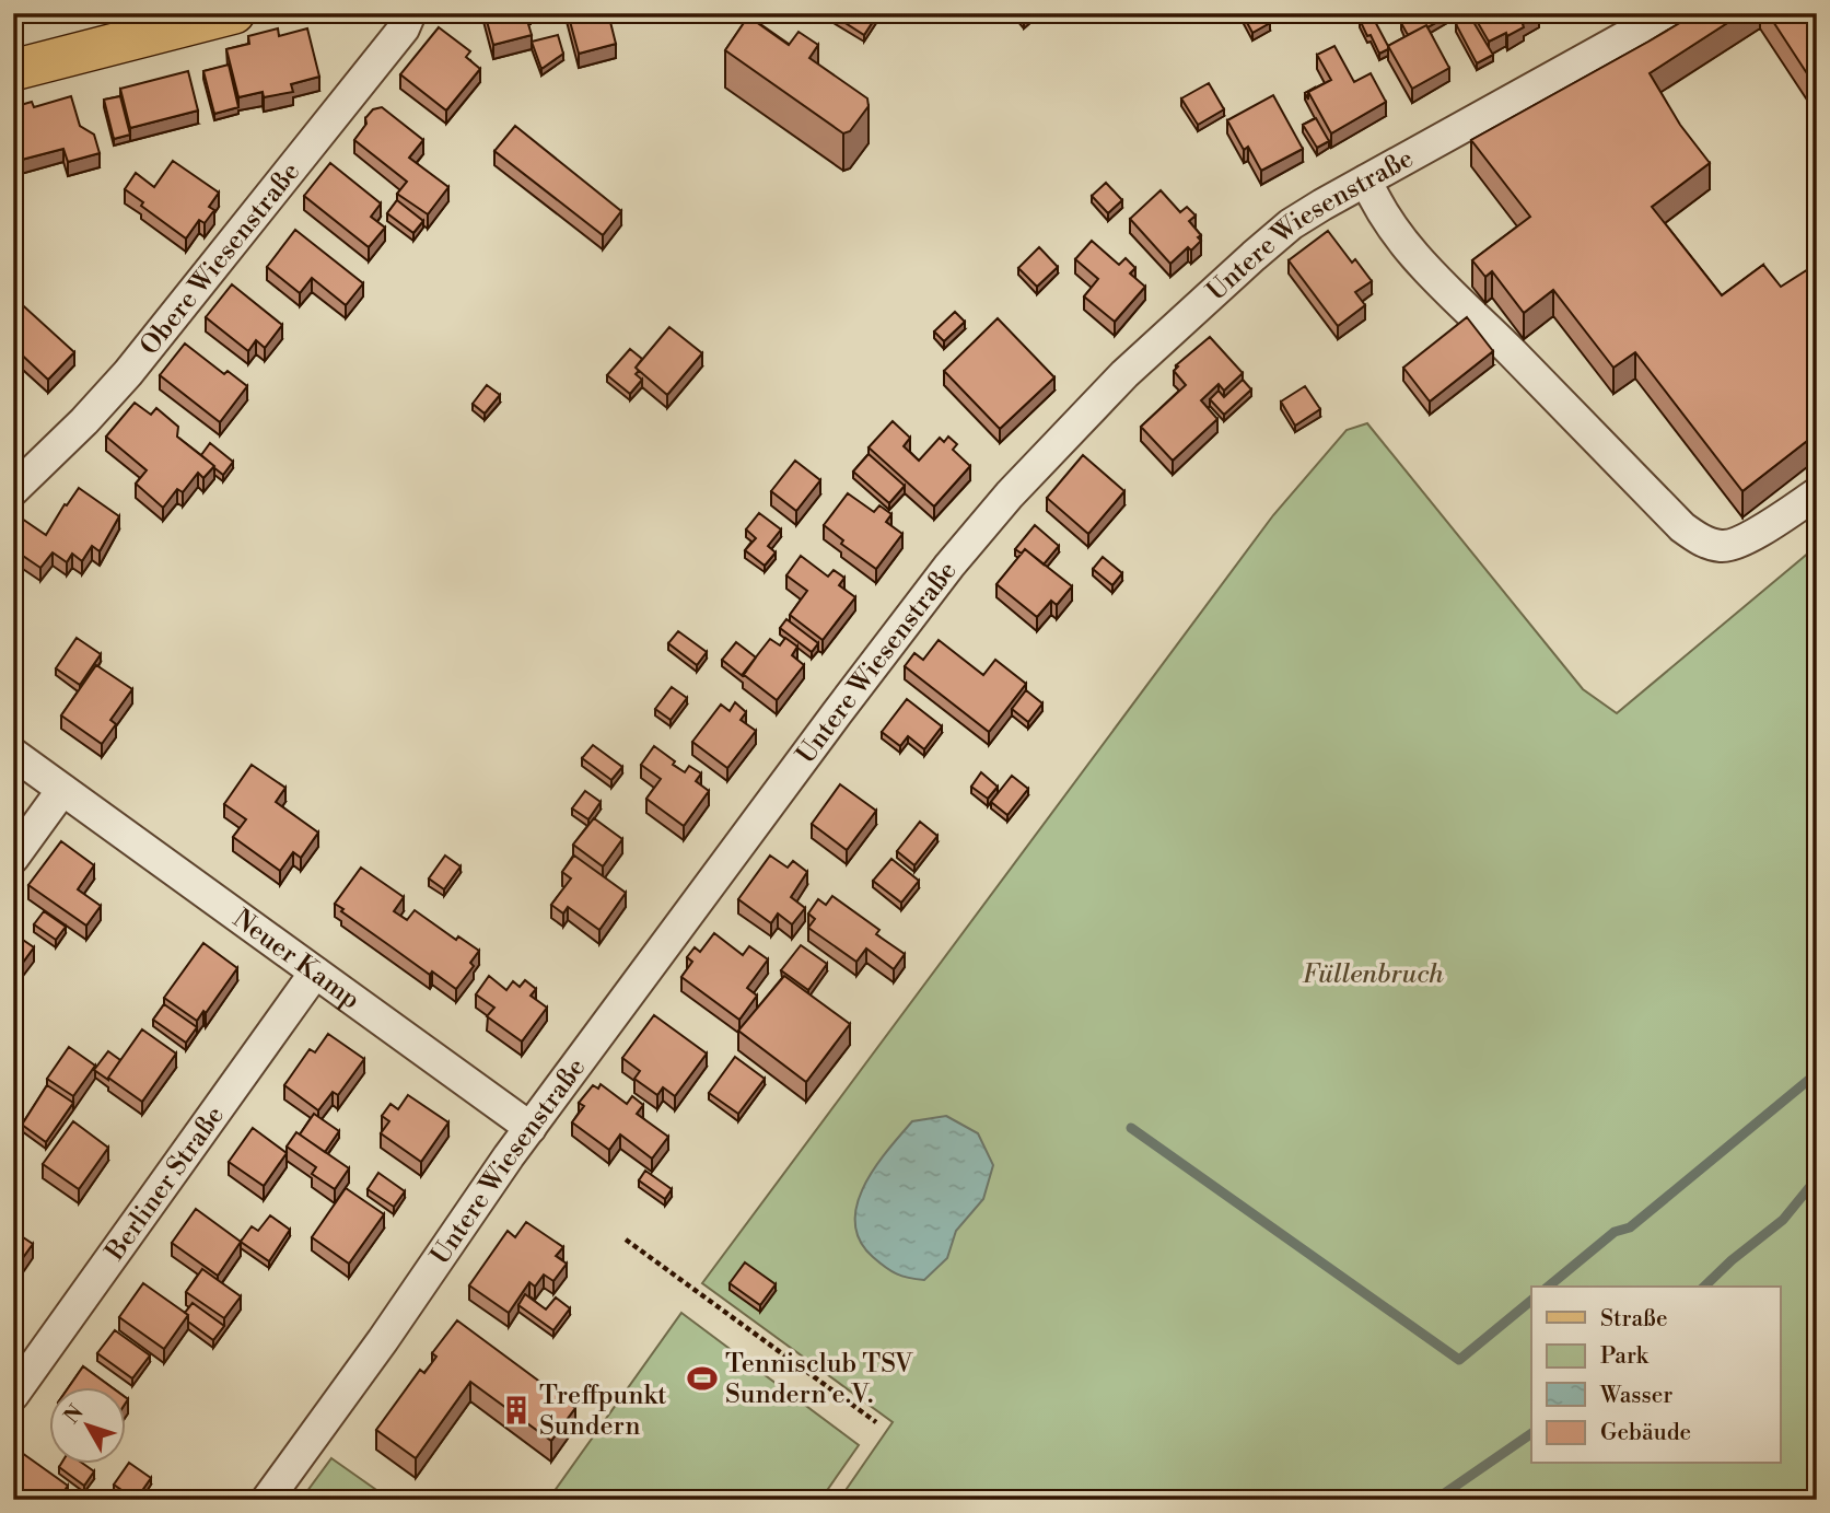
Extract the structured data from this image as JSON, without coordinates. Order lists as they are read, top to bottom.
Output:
{
  "streets": {
    "street": [
      "Untere Wiesenstraße",
      "Obere Wiesenstraße",
      "Neuer Kamp",
      "Berliner Straße"
    ]
  },
  "crossings": [
    ["Untere Wiesenstraße", "Neuer Kamp"],
    ["Neuer Kamp", "Berliner Straße"]
  ],
  "parks": ["Füllenbruch"],
  "places": {
    "sports": ["Tennisclub TSV Sundern e.V."],
    "building": ["Treffpunkt Sundern"]
  },
  "legend": [
    "Straße",
    "Park",
    "Wasser",
    "Gebäude"
  ],
  "north": "top left"
}
